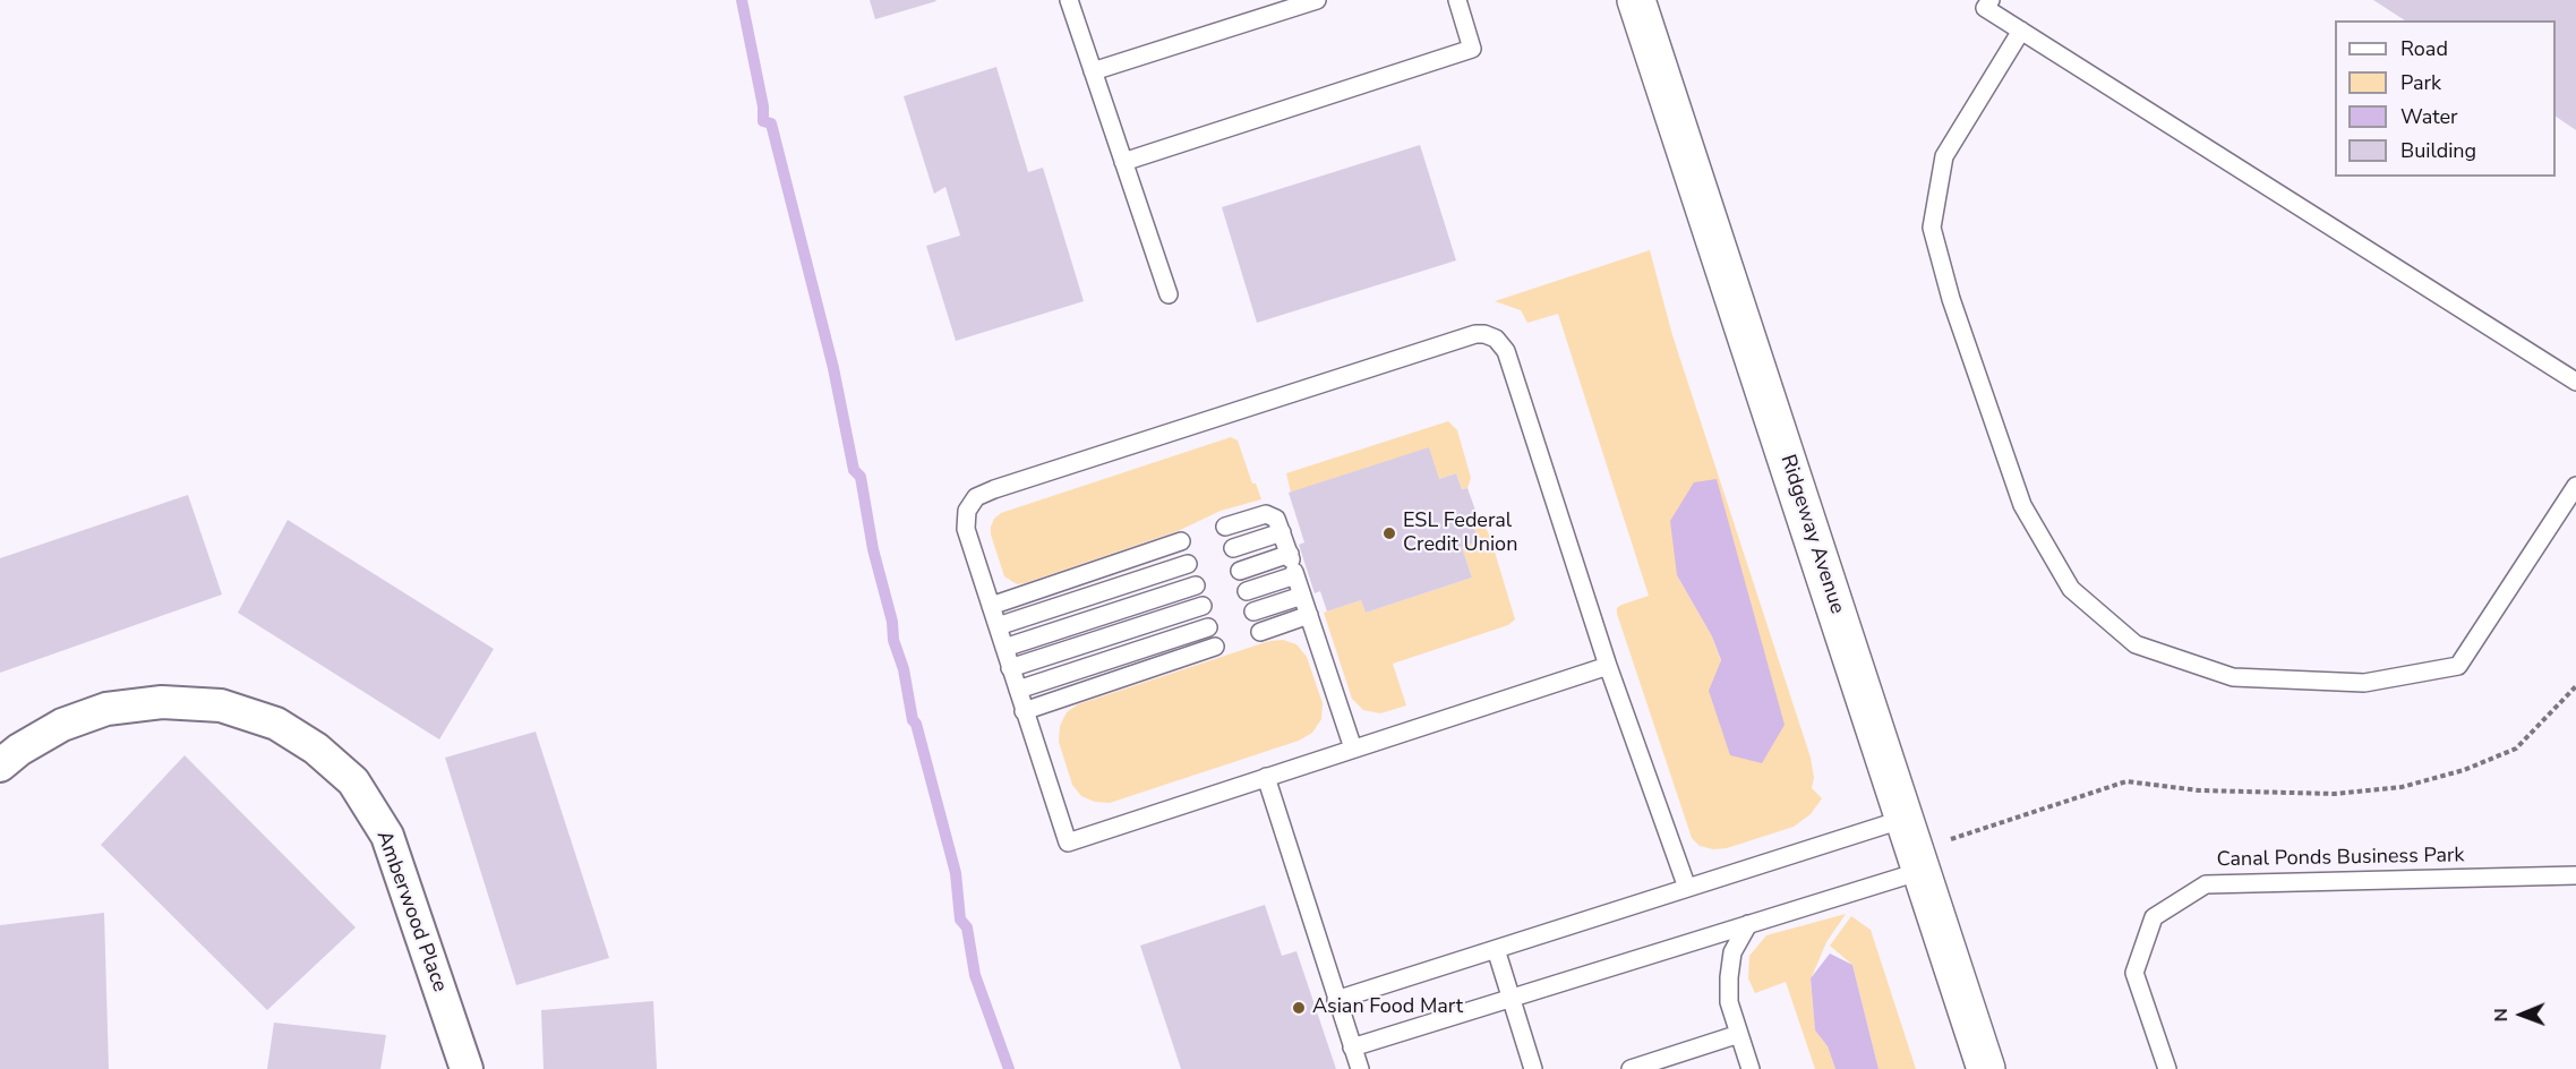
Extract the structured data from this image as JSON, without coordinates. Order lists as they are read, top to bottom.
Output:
{
  "streets": {
    "main road": ["Ridgeway Avenue"],
    "street": ["Amberwood Place"],
    "lane": ["Canal Ponds Business Park"]
  },
  "places": ["ESL Federal Credit Union", "Asian Food Mart"],
  "legend": [
    "Road",
    "Park",
    "Water",
    "Building"
  ],
  "north": "left"
}
